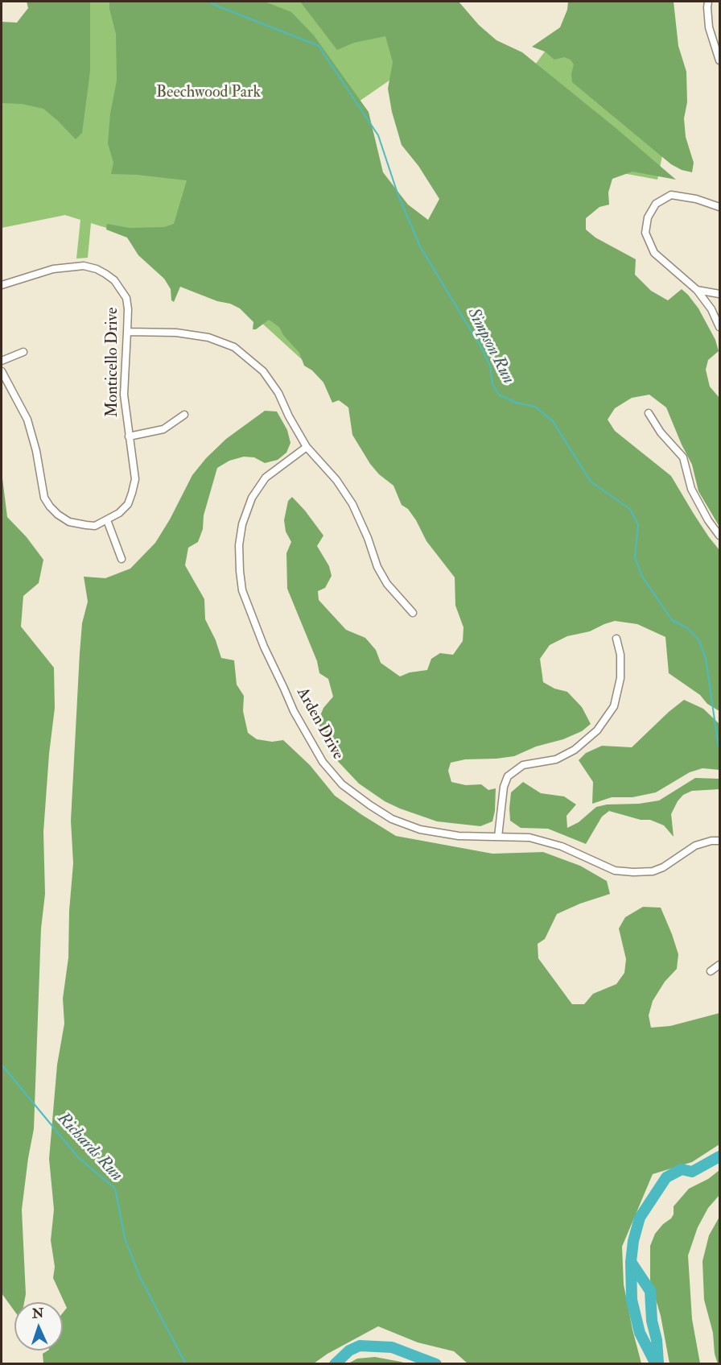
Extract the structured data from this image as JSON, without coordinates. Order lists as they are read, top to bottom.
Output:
{
  "streets": {
    "street": ["Monticello Drive", "Arden Drive"]
  },
  "water": ["Simpson Run", "Richards Run"],
  "parks": ["Beechwood Park"],
  "north": "top"
}
